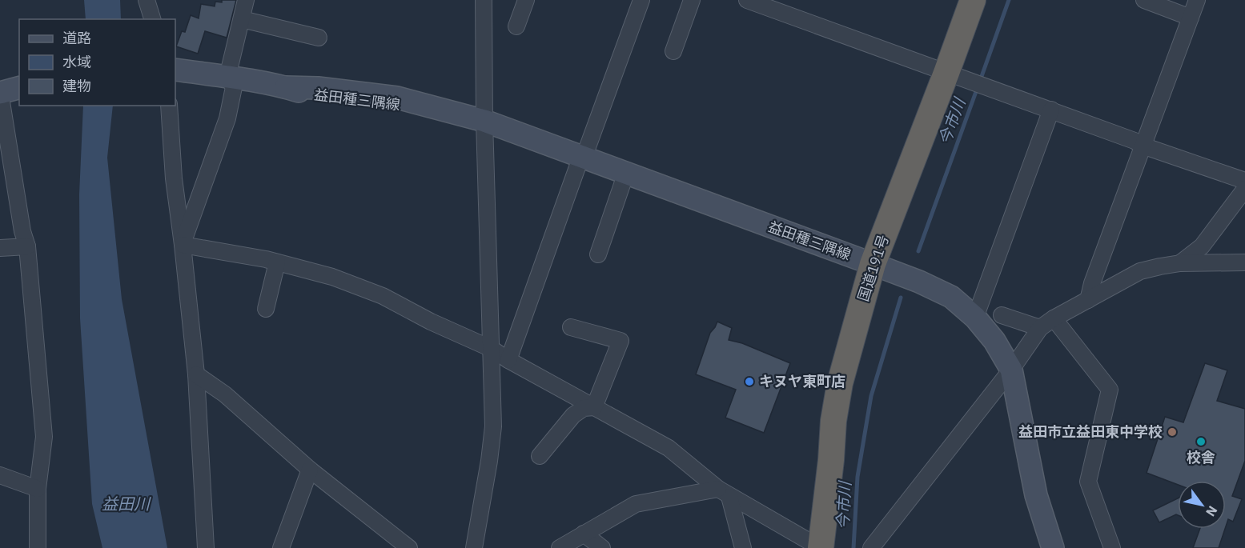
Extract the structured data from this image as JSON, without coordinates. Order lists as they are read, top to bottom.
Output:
{
  "streets": {
    "highway": ["国道191号"],
    "main road": ["益田種三隅線"]
  },
  "crossings": [
    ["益田種三隅線", "国道191号"]
  ],
  "water": ["今市川", "益田川"],
  "places": ["キヌヤ東町店", "益田市立益田東中学校", "校舎"],
  "legend": ["道路", "水域", "建物"],
  "north": "bottom right"
}
